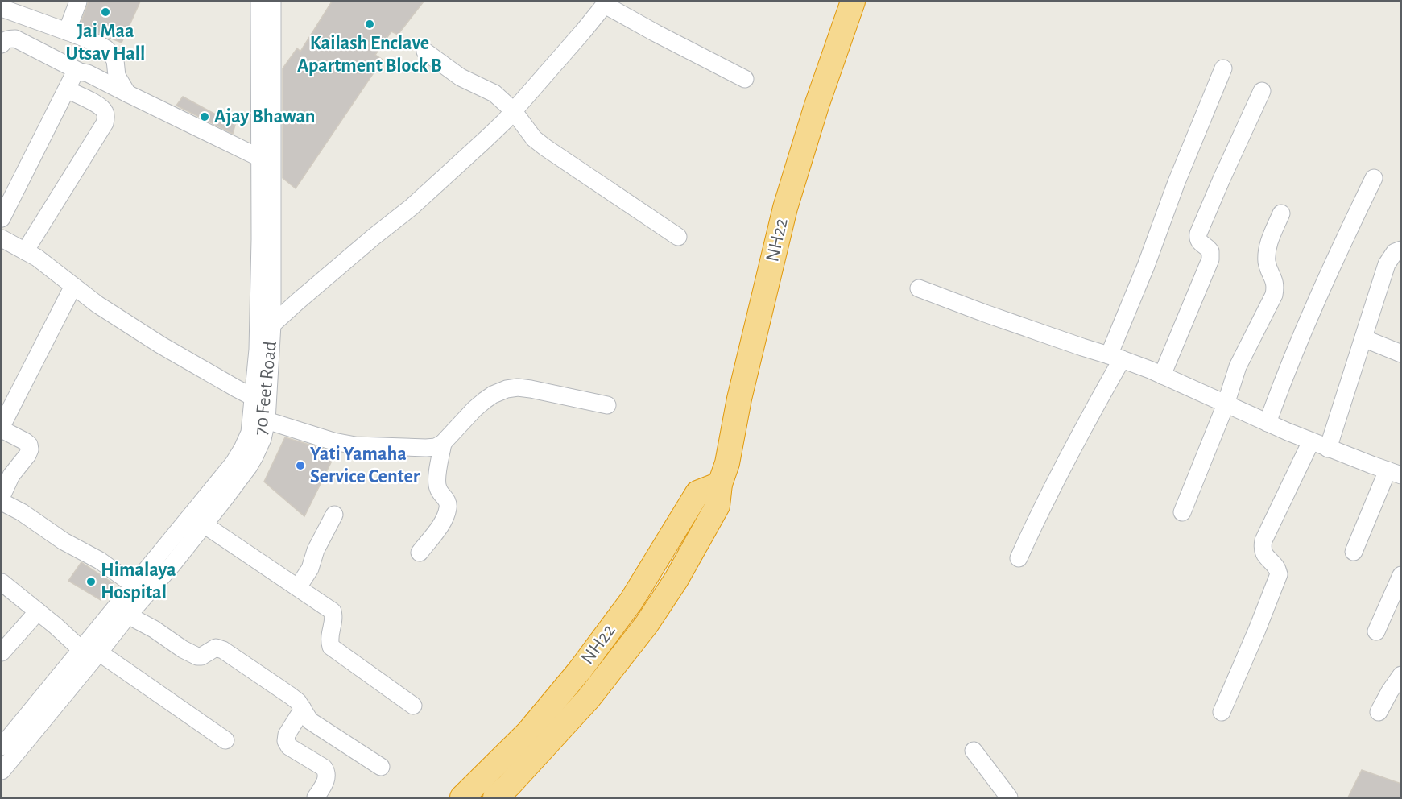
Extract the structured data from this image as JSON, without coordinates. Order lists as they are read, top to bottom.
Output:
{
  "streets": {
    "highway": ["NH22"],
    "street": ["70 Feet Road"]
  },
  "places": [
    "Jai Maa Utsav Hall",
    "Kailash Enclave Apartment Block B",
    "Ajay Bhawan",
    "Yati Yamaha Service Center",
    "Himalaya Hospital"
  ]
}
